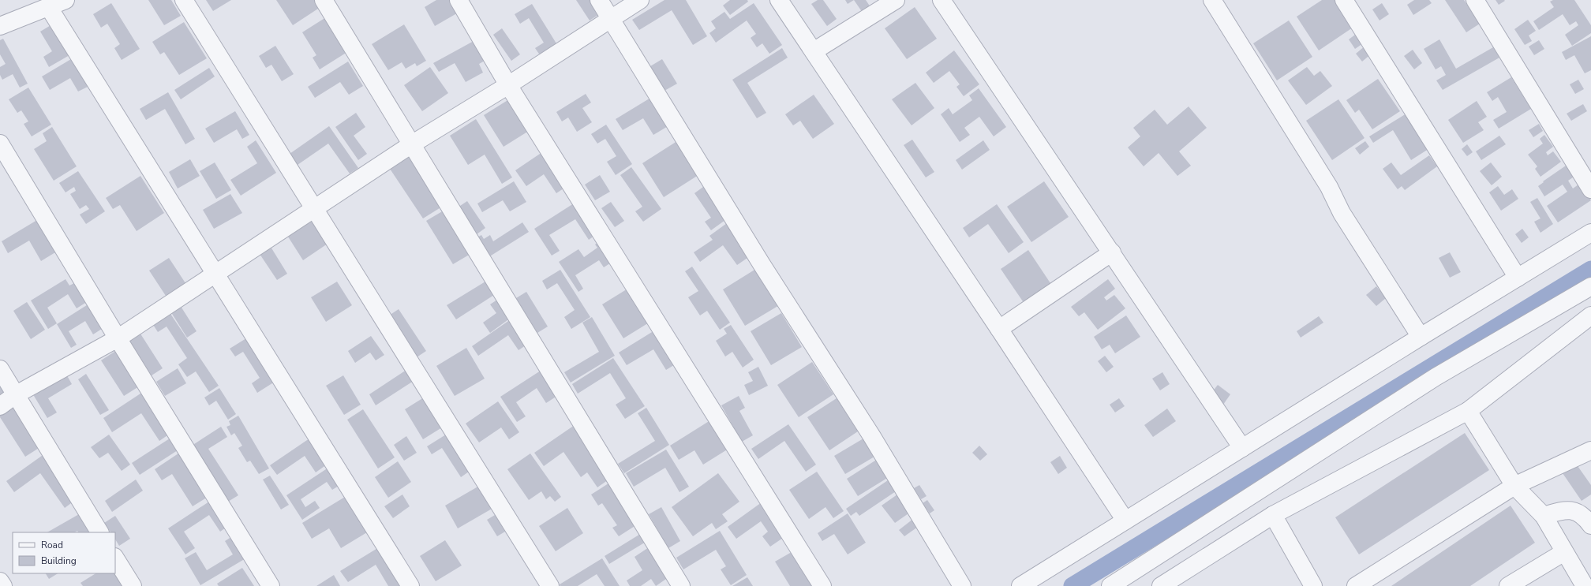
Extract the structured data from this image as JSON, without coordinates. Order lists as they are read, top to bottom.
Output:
{
  "legend": ["Road", "Building"]
}
